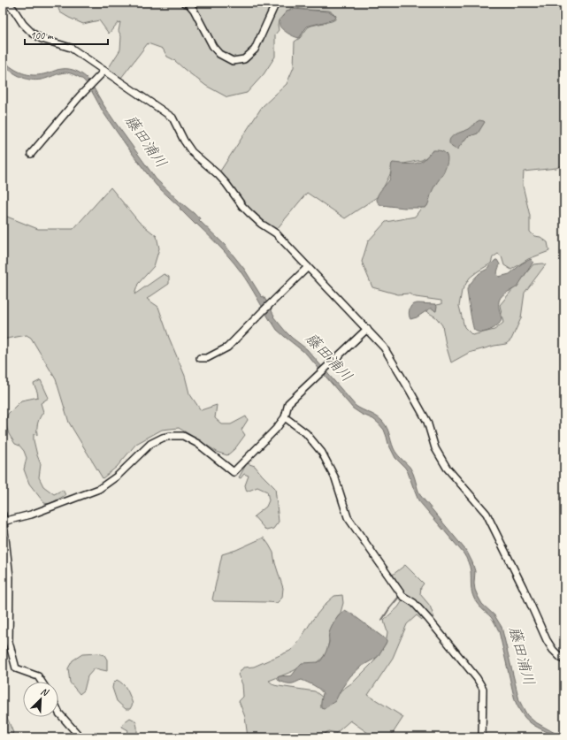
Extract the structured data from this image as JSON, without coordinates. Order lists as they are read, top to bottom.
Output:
{
  "water": ["藤田浦川"],
  "scale_bar": "100 m",
  "north": "top right"
}
